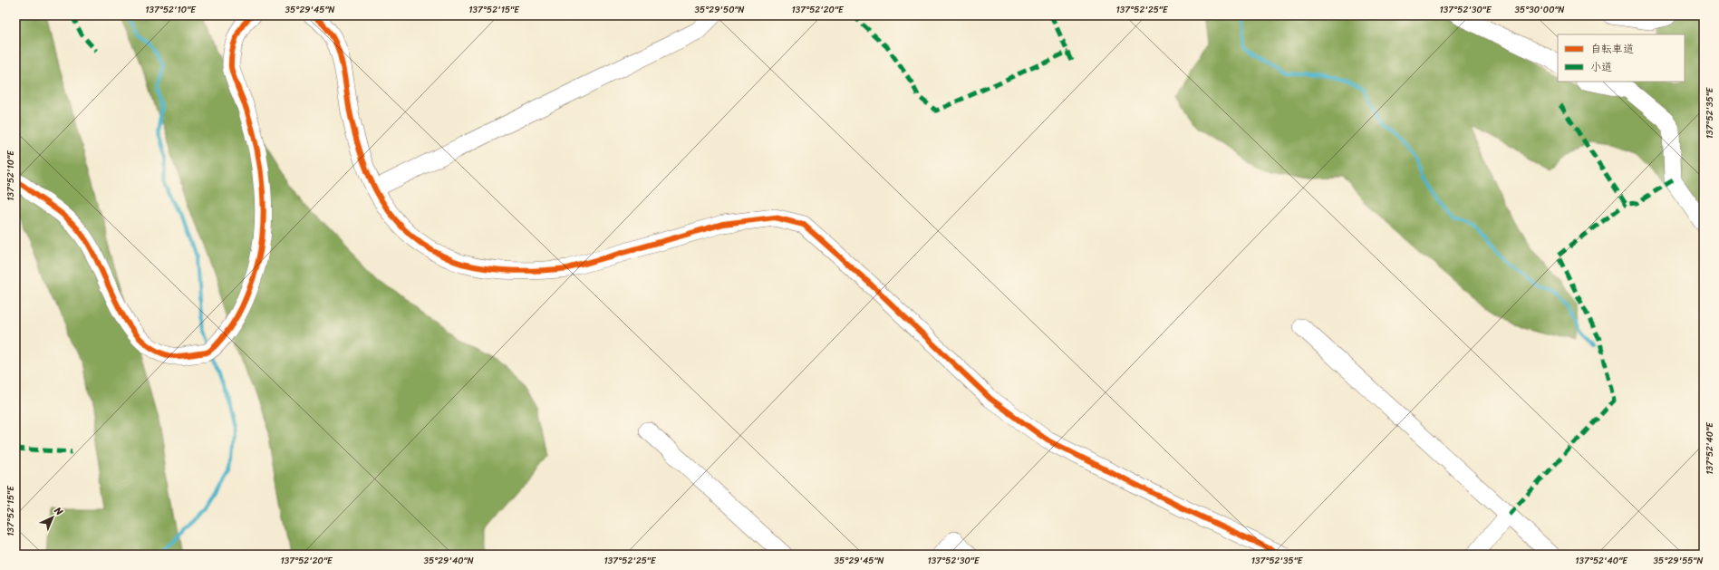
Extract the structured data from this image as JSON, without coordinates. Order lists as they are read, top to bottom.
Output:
{
  "legend": ["自転車道", "小道"],
  "north": "top right",
  "coordinates": [
    "137°52'10\"E",
    "35°29'45\"N",
    "137°52'15\"E",
    "35°29'50\"N",
    "137°52'20\"E",
    "137°52'25\"E",
    "137°52'30\"E",
    "35°30'00\"N",
    "137°52'35\"E",
    "137°52'40\"E",
    "35°29'40\"N",
    "35°29'55\"N"
  ]
}
